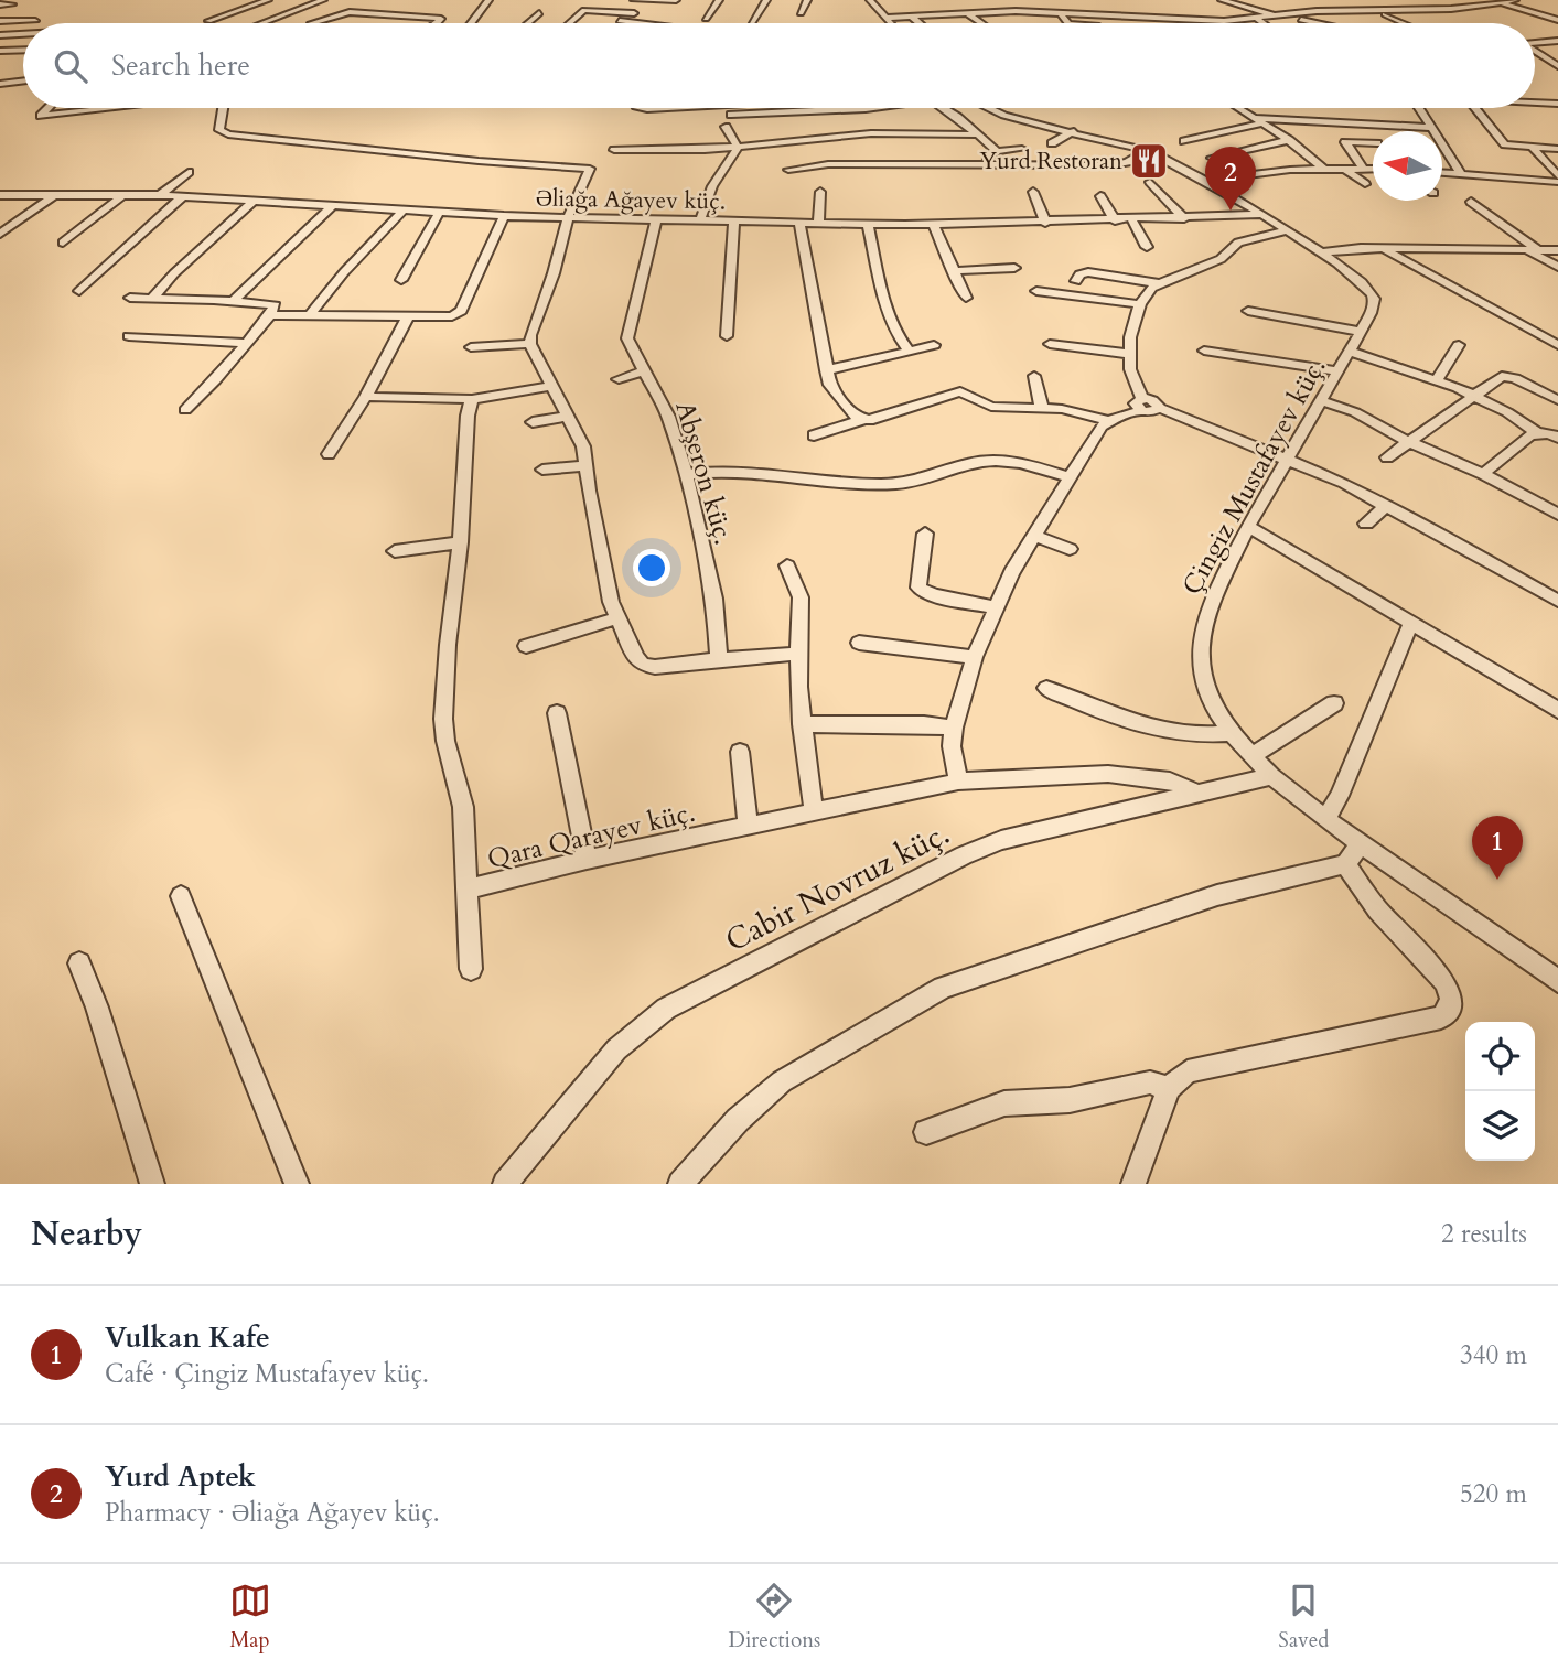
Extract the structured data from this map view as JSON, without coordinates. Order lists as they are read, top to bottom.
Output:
{
  "streets": {
    "street": [
      "Əliağa Ağayev küç.",
      "Abşeron küç.",
      "Çingiz Mustafayev küç.",
      "Qara Qarayev küç.",
      "Cabir Novruz küç."
    ]
  },
  "crossings": [
    ["Əliağa Ağayev küç.", "Abşeron küç."],
    ["Əliağa Ağayev küç.", "Çingiz Mustafayev küç."],
    ["Çingiz Mustafayev küç.", "Cabir Novruz küç."],
    ["Qara Qarayev küç.", "Cabir Novruz küç."]
  ],
  "places": {
    "restaurant": ["Yurd Restoran"]
  },
  "north": "left",
  "page": {
    "search": "Search here",
    "pins": ["2", "1"],
    "heading": ["Nearby", "2 results"],
    "list": [
      {
        "mark": "1",
        "name": "Vulkan Kafe",
        "note": "Café · Çingiz Mustafayev küç.",
        "value": "340 m"
      },
      {
        "mark": "2",
        "name": "Yurd Aptek",
        "note": "Pharmacy · Əliağa Ağayev küç.",
        "value": "520 m"
      }
    ],
    "nav": ["Map", "Directions", "Saved"]
  }
}
